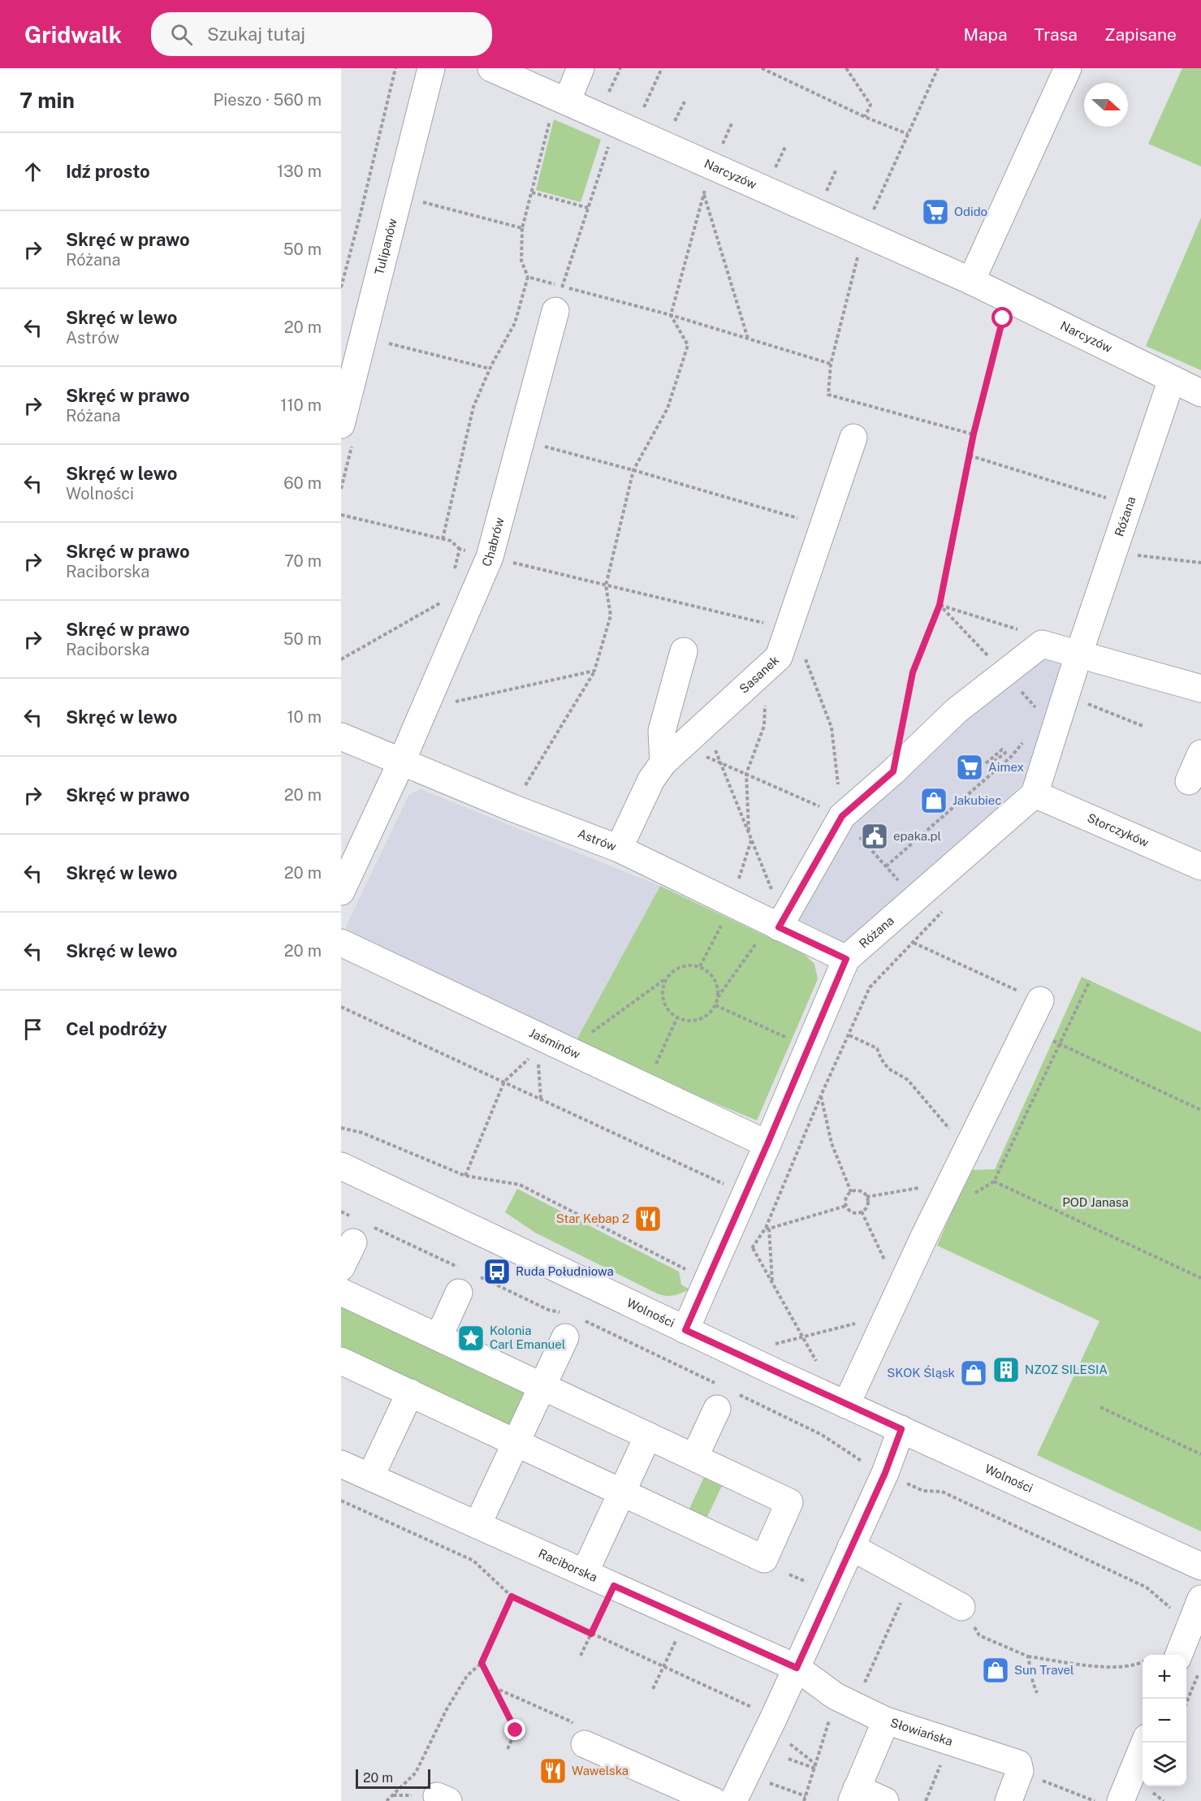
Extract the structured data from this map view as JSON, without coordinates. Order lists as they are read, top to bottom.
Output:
{
  "streets": {
    "street": [
      "Narcyzów",
      "Tulipanów",
      "Różana",
      "Chabrów",
      "Sasanek",
      "Storczyków",
      "Astrów",
      "Jaśminów",
      "Wolności",
      "Raciborska",
      "Słowiańska"
    ]
  },
  "crossings": [
    ["Narcyzów", "Różana"],
    ["Różana", "Storczyków"],
    ["Różana", "Astrów"],
    ["Różana", "Jaśminów"],
    ["Różana", "Wolności"],
    ["Chabrów", "Astrów"],
    ["Sasanek", "Astrów"],
    ["Raciborska", "Słowiańska"]
  ],
  "parks": ["POD Janasa"],
  "places": {
    "supermarket": ["Odido", "Aimex"],
    "shop": ["Jakubiec", "SKOK Śląsk", "Sun Travel"],
    "public building": ["epaka.pl"],
    "restaurant": ["Star Kebap 2", "Wawelska"],
    "bus stop": ["Ruda Południowa"],
    "place": ["Kolonia Carl Emanuel"],
    "building": ["NZOZ SILESIA"]
  },
  "scale_bar": "20 m",
  "north": "right",
  "page": {
    "header": "Gridwalk",
    "search": "Szukaj tutaj",
    "nav": ["Mapa", "Trasa", "Zapisane"],
    "heading": ["7 min", "Pieszo · 560 m"],
    "list": [
      ["Idź prosto", "130 m"],
      ["Skręć w prawo", "Różana", "50 m"],
      ["Skręć w lewo", "Astrów", "20 m"],
      ["Skręć w prawo", "Różana", "110 m"],
      ["Skręć w lewo", "Wolności", "60 m"],
      ["Skręć w prawo", "Raciborska", "70 m"],
      ["Skręć w prawo", "Raciborska", "50 m"],
      ["Skręć w lewo", "10 m"],
      ["Skręć w prawo", "20 m"],
      ["Skręć w lewo", "20 m"],
      ["Skręć w lewo", "20 m"],
      "Cel podróży"
    ],
    "map_buttons": ["+", "−"],
    "scale": "20 m"
  }
}
